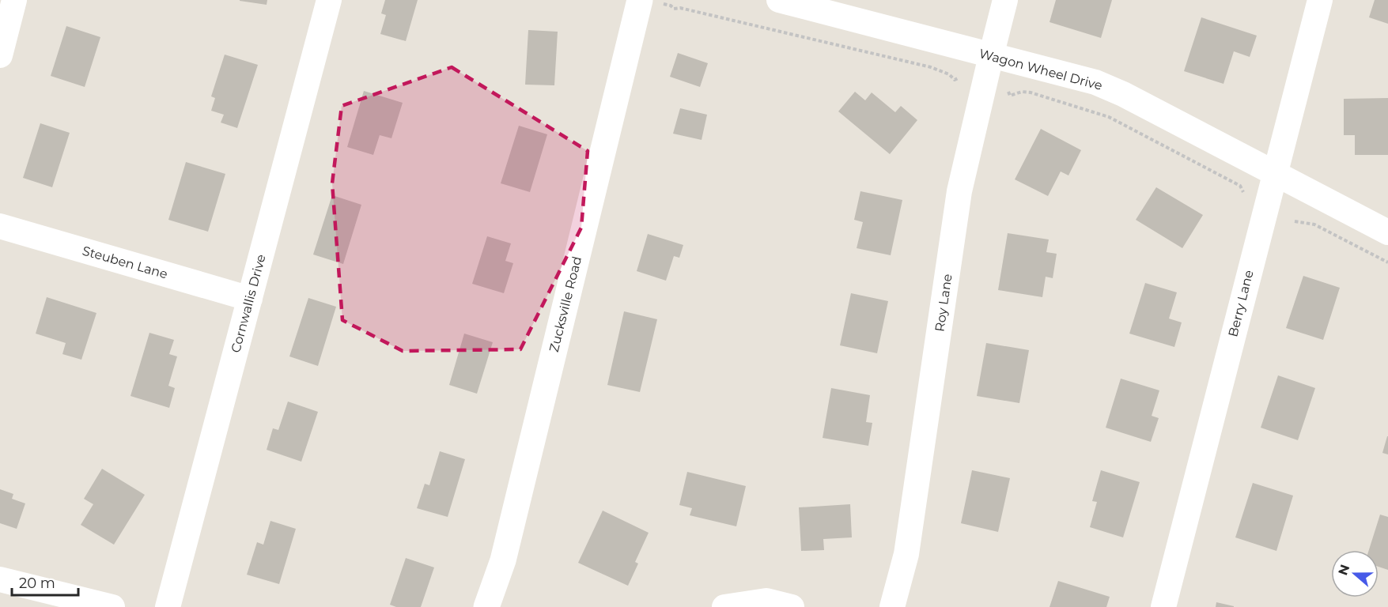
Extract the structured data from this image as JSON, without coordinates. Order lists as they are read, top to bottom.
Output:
{
  "streets": {
    "street": [
      "Wagon Wheel Drive",
      "Steuben Lane",
      "Roy Lane",
      "Cornwallis Drive",
      "Berry Lane",
      "Zucksville Road"
    ]
  },
  "crossings": [
    ["Wagon Wheel Drive", "Roy Lane"],
    ["Wagon Wheel Drive", "Berry Lane"],
    ["Steuben Lane", "Cornwallis Drive"]
  ],
  "scale_bar": "20 m",
  "north": "left"
}
